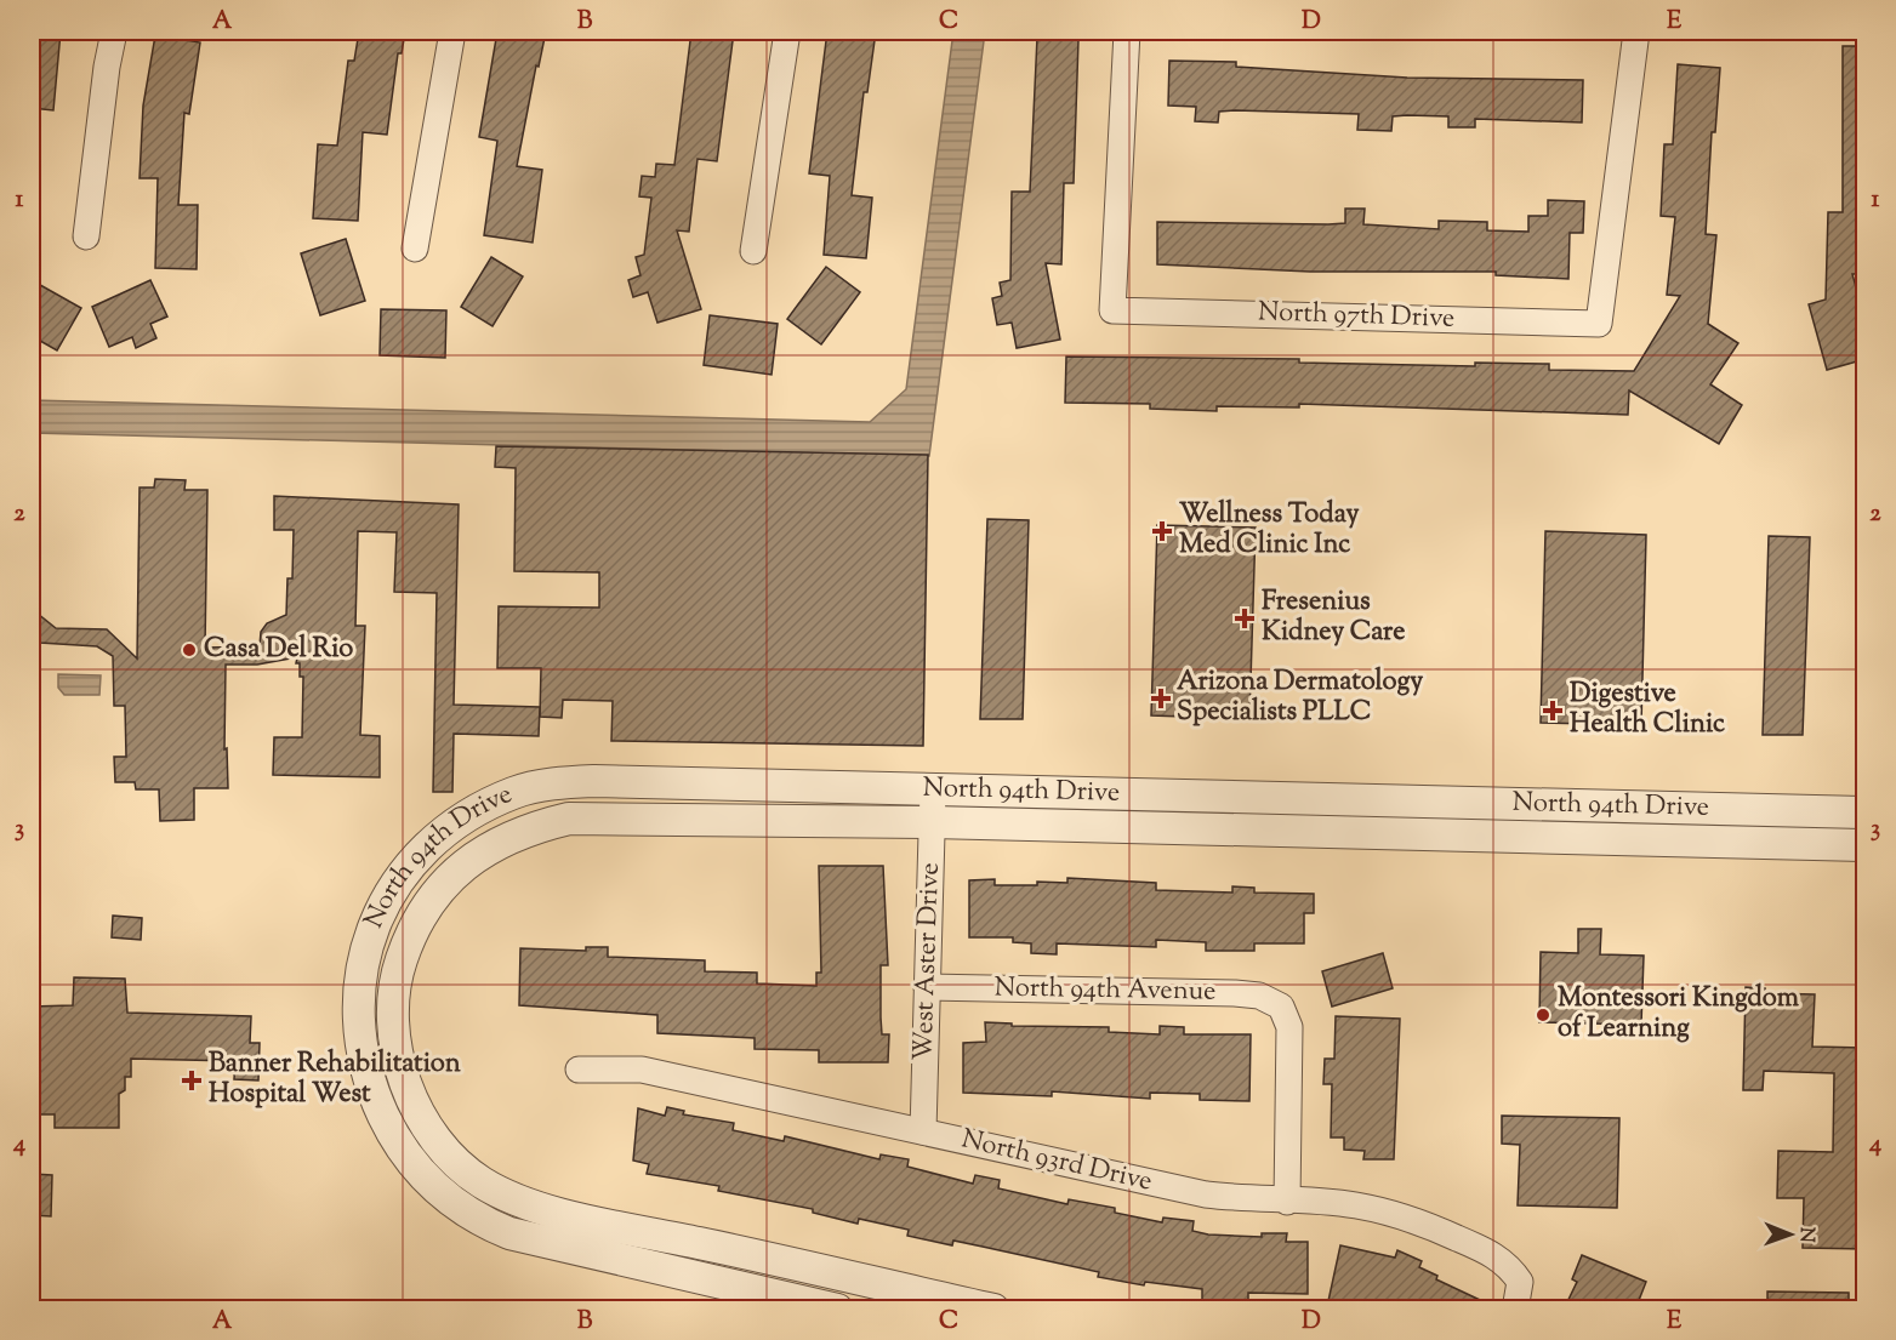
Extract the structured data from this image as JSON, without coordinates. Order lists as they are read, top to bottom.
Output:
{
  "streets": {
    "street": [
      "North 97th Drive",
      "North 94th Drive",
      "West Aster Drive",
      "North 94th Avenue",
      "North 93rd Drive"
    ]
  },
  "crossings": [
    ["North 94th Drive", "West Aster Drive"],
    ["West Aster Drive", "North 94th Avenue"],
    ["West Aster Drive", "North 93rd Drive"],
    ["North 94th Avenue", "North 93rd Drive"]
  ],
  "places": {
    "health": [
      "Wellness Today Med Clinic Inc",
      "Fresenius Kidney Care",
      "Arizona Dermatology Specialists PLLC",
      "Digestive Health Clinic",
      "Banner Rehabilitation Hospital West"
    ],
    "other": ["Casa Del Rio", "Montessori Kingdom of Learning"]
  },
  "north": "right",
  "grid": {
    "columns": [
      "A",
      "B",
      "C",
      "D",
      "E"
    ],
    "rows": [
      "1",
      "2",
      "3",
      "4"
    ]
  }
}
